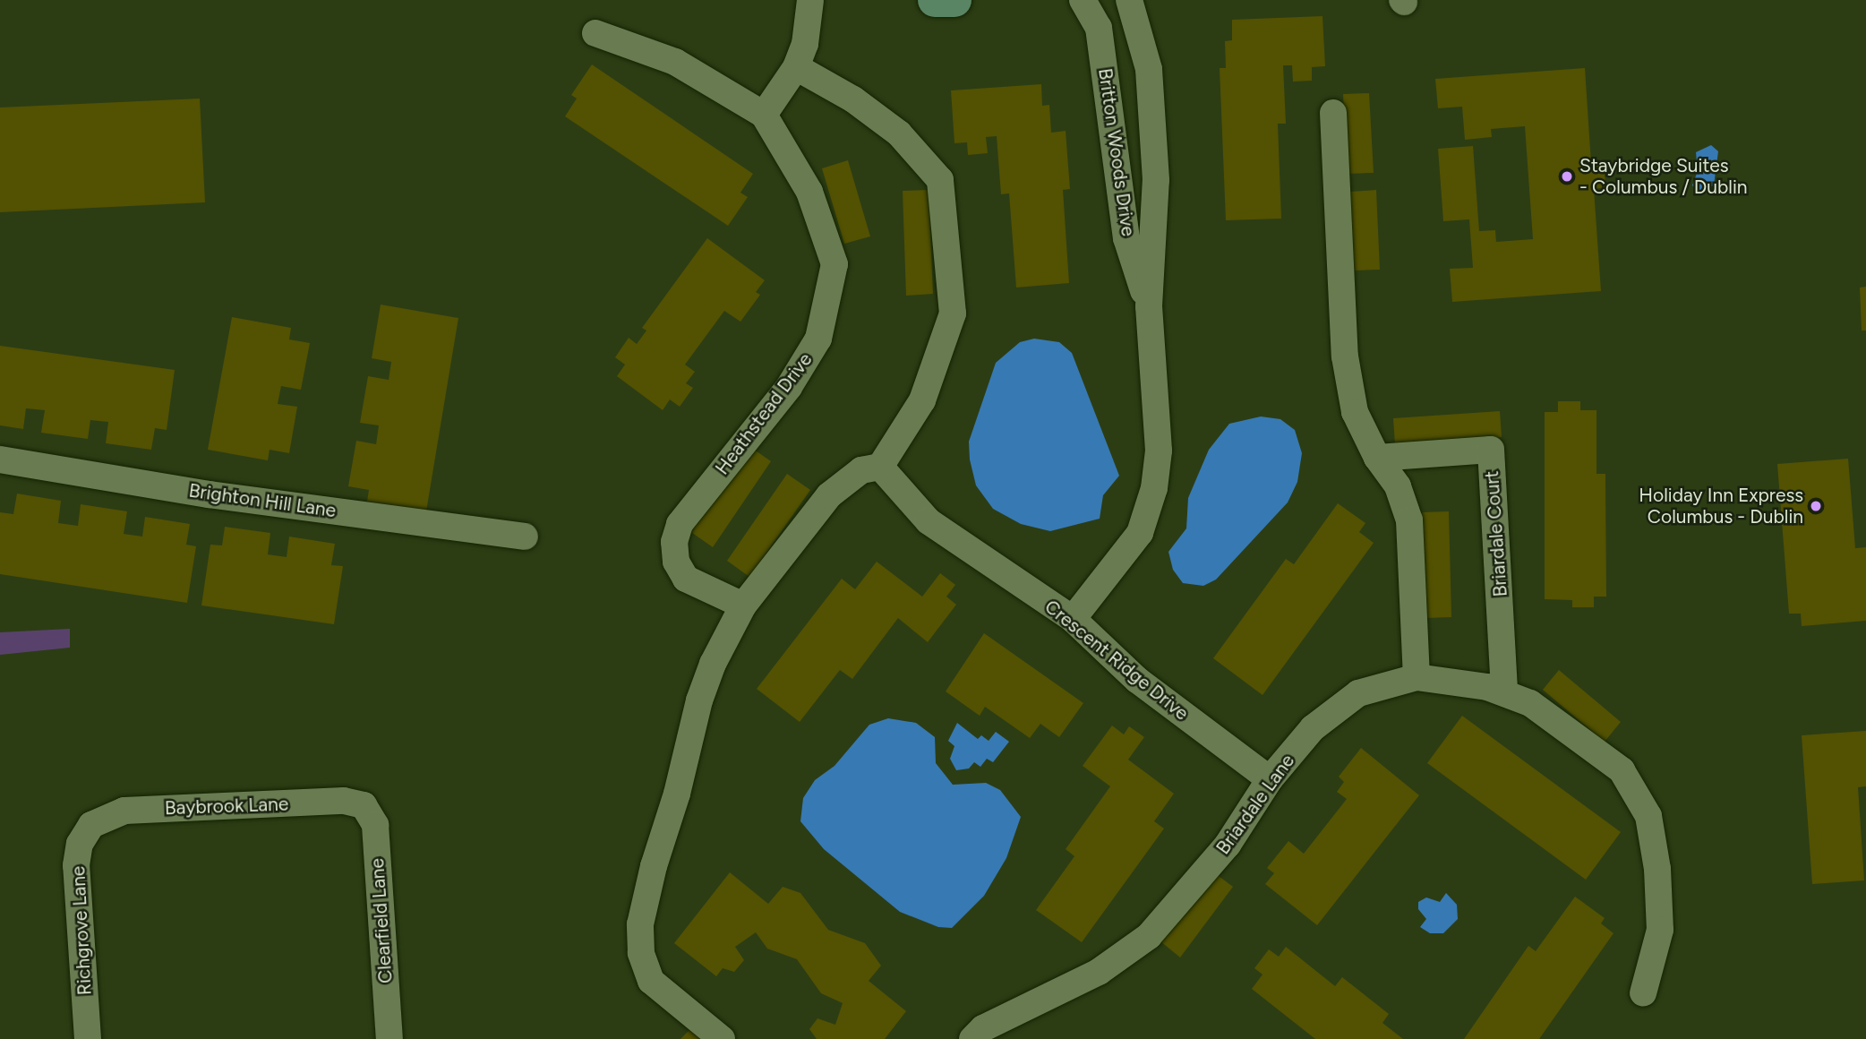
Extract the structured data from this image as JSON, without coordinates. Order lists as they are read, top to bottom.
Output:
{
  "streets": {
    "street": [
      "Britton Woods Drive",
      "Heathstead Drive",
      "Brighton Hill Lane",
      "Briardale Court",
      "Crescent Ridge Drive",
      "Briardale Lane",
      "Baybrook Lane",
      "Clearfield Lane",
      "Richgrove Lane"
    ]
  },
  "crossings": [
    ["Britton Woods Drive", "Crescent Ridge Drive"],
    ["Briardale Court", "Briardale Lane"],
    ["Crescent Ridge Drive", "Briardale Lane"],
    ["Baybrook Lane", "Clearfield Lane"],
    ["Baybrook Lane", "Richgrove Lane"]
  ],
  "places": ["Staybridge Suites - Columbus / Dublin", "Holiday Inn Express Columbus - Dublin"]
}
